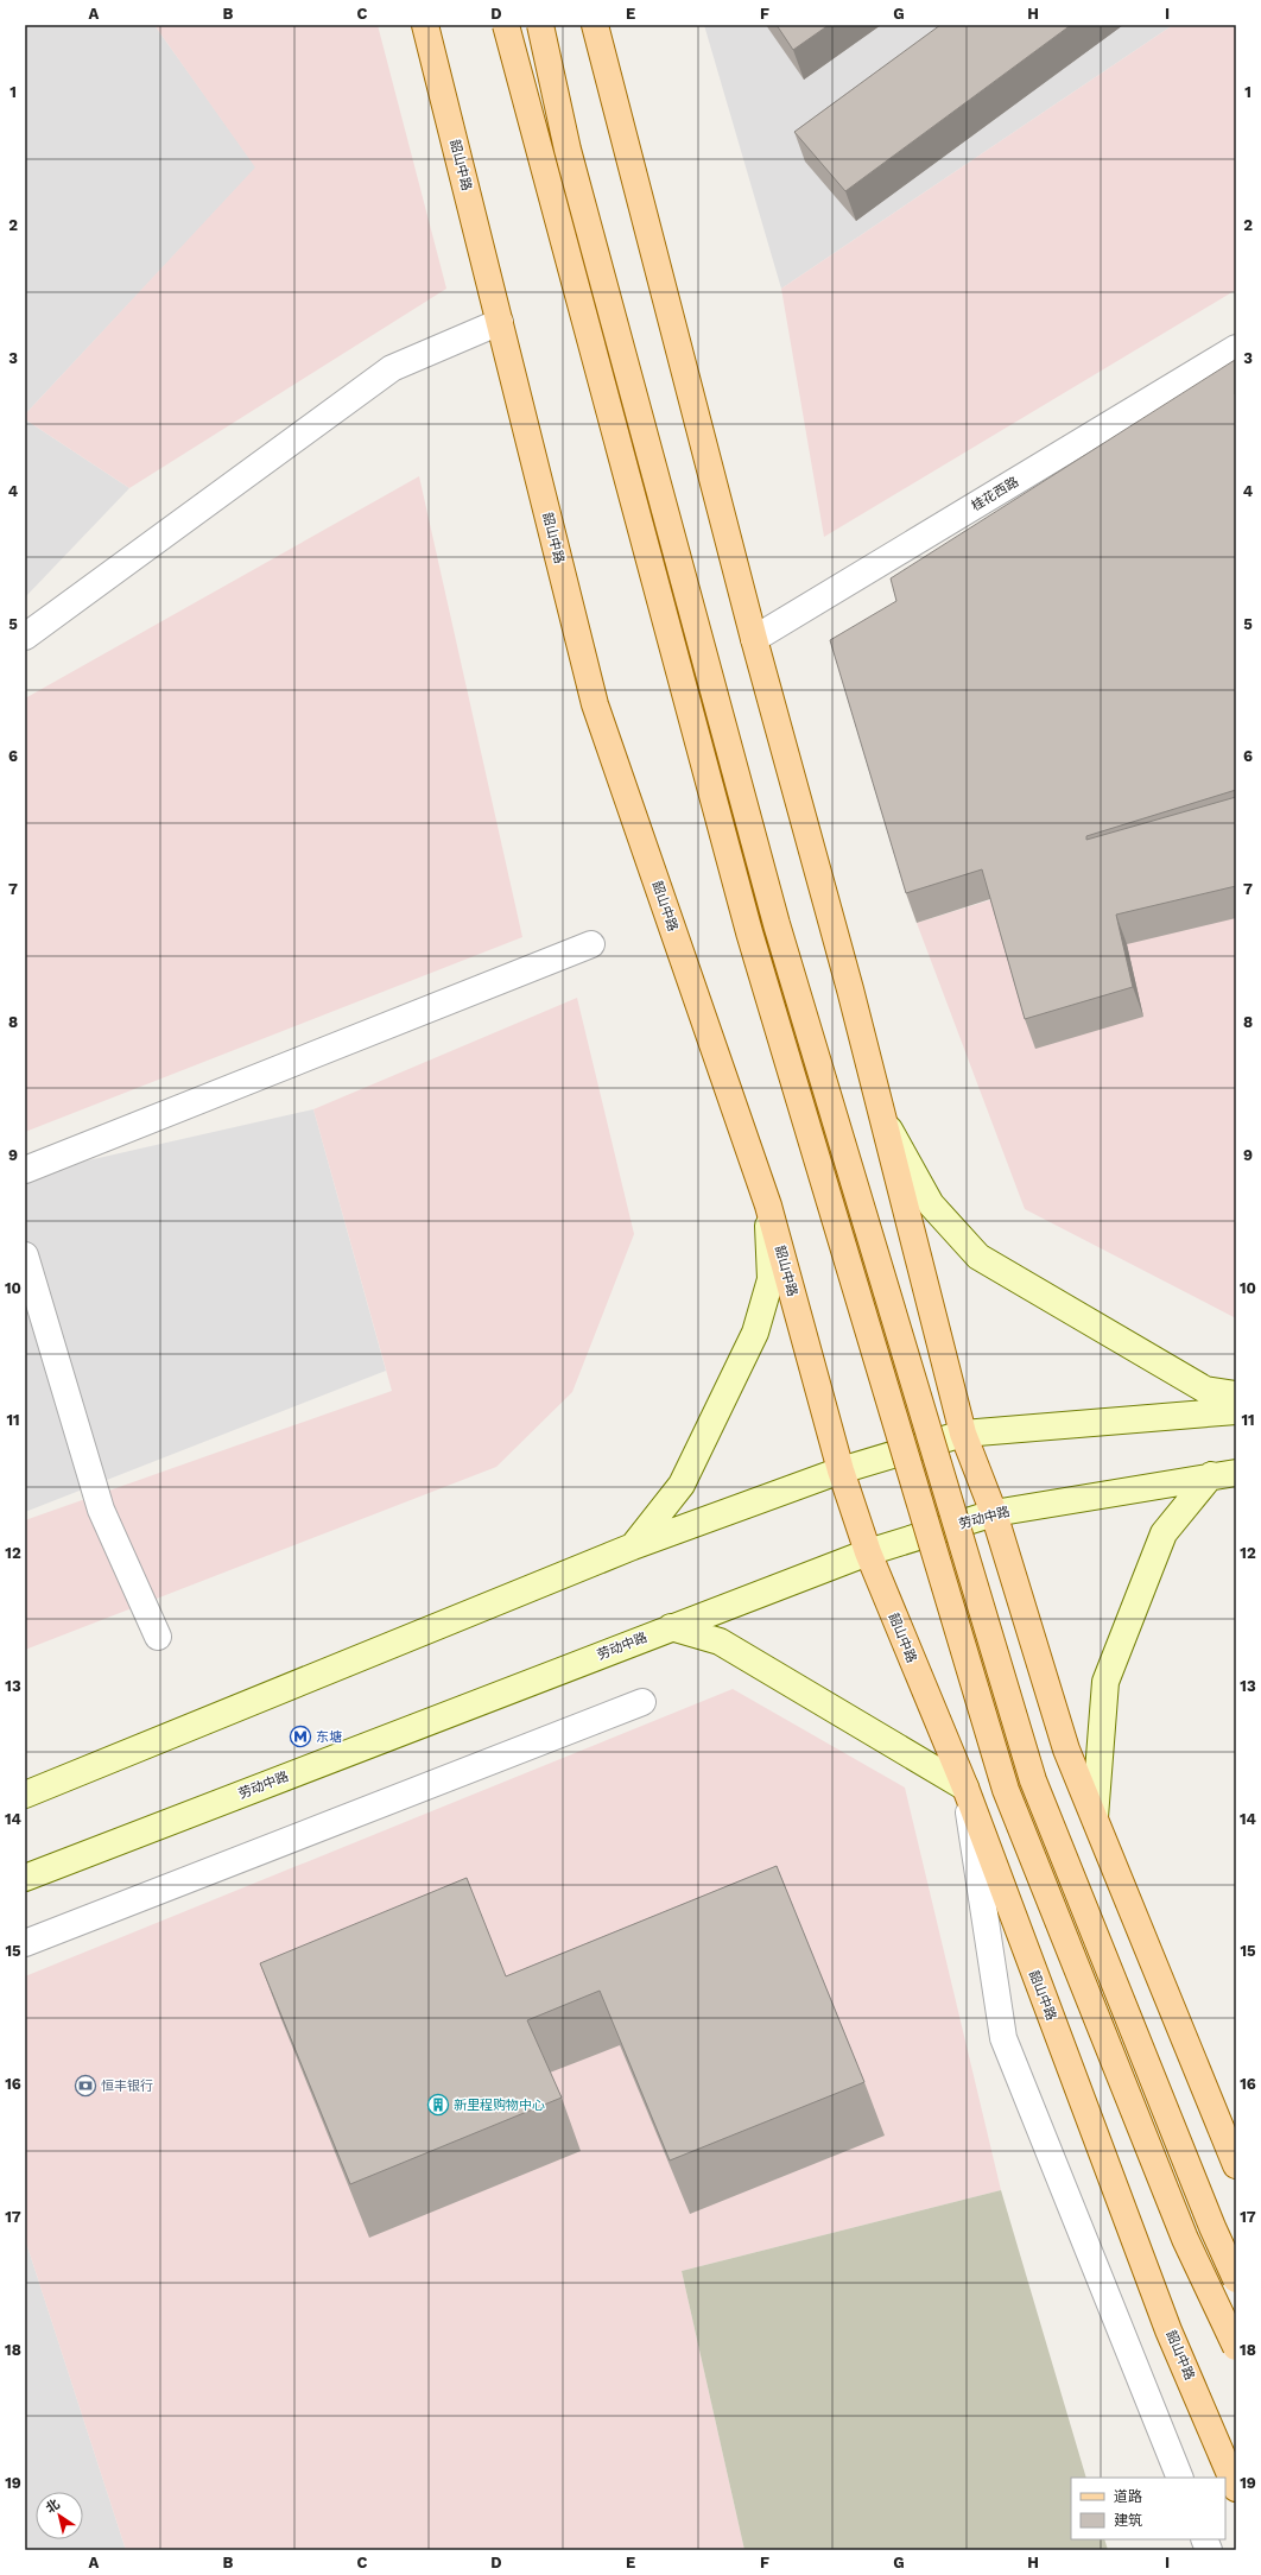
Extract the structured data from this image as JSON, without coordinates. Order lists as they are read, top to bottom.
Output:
{
  "streets": {
    "main road": ["韶山中路", "劳动中路"],
    "street": ["桂花西路"]
  },
  "crossings": [
    ["韶山中路", "劳动中路"]
  ],
  "places": {
    "metro station": ["东塘"],
    "bank": ["恒丰银行"],
    "building": ["新里程购物中心"]
  },
  "legend": ["道路", "建筑"],
  "north": "top left",
  "grid": {
    "columns": [
      "A",
      "B",
      "C",
      "D",
      "E",
      "F",
      "G",
      "H",
      "I"
    ],
    "rows": [
      "1",
      "2",
      "3",
      "4",
      "5",
      "6",
      "7",
      "8",
      "9",
      "10",
      "11",
      "12",
      "13",
      "14",
      "15",
      "16",
      "17",
      "18",
      "19"
    ]
  }
}
